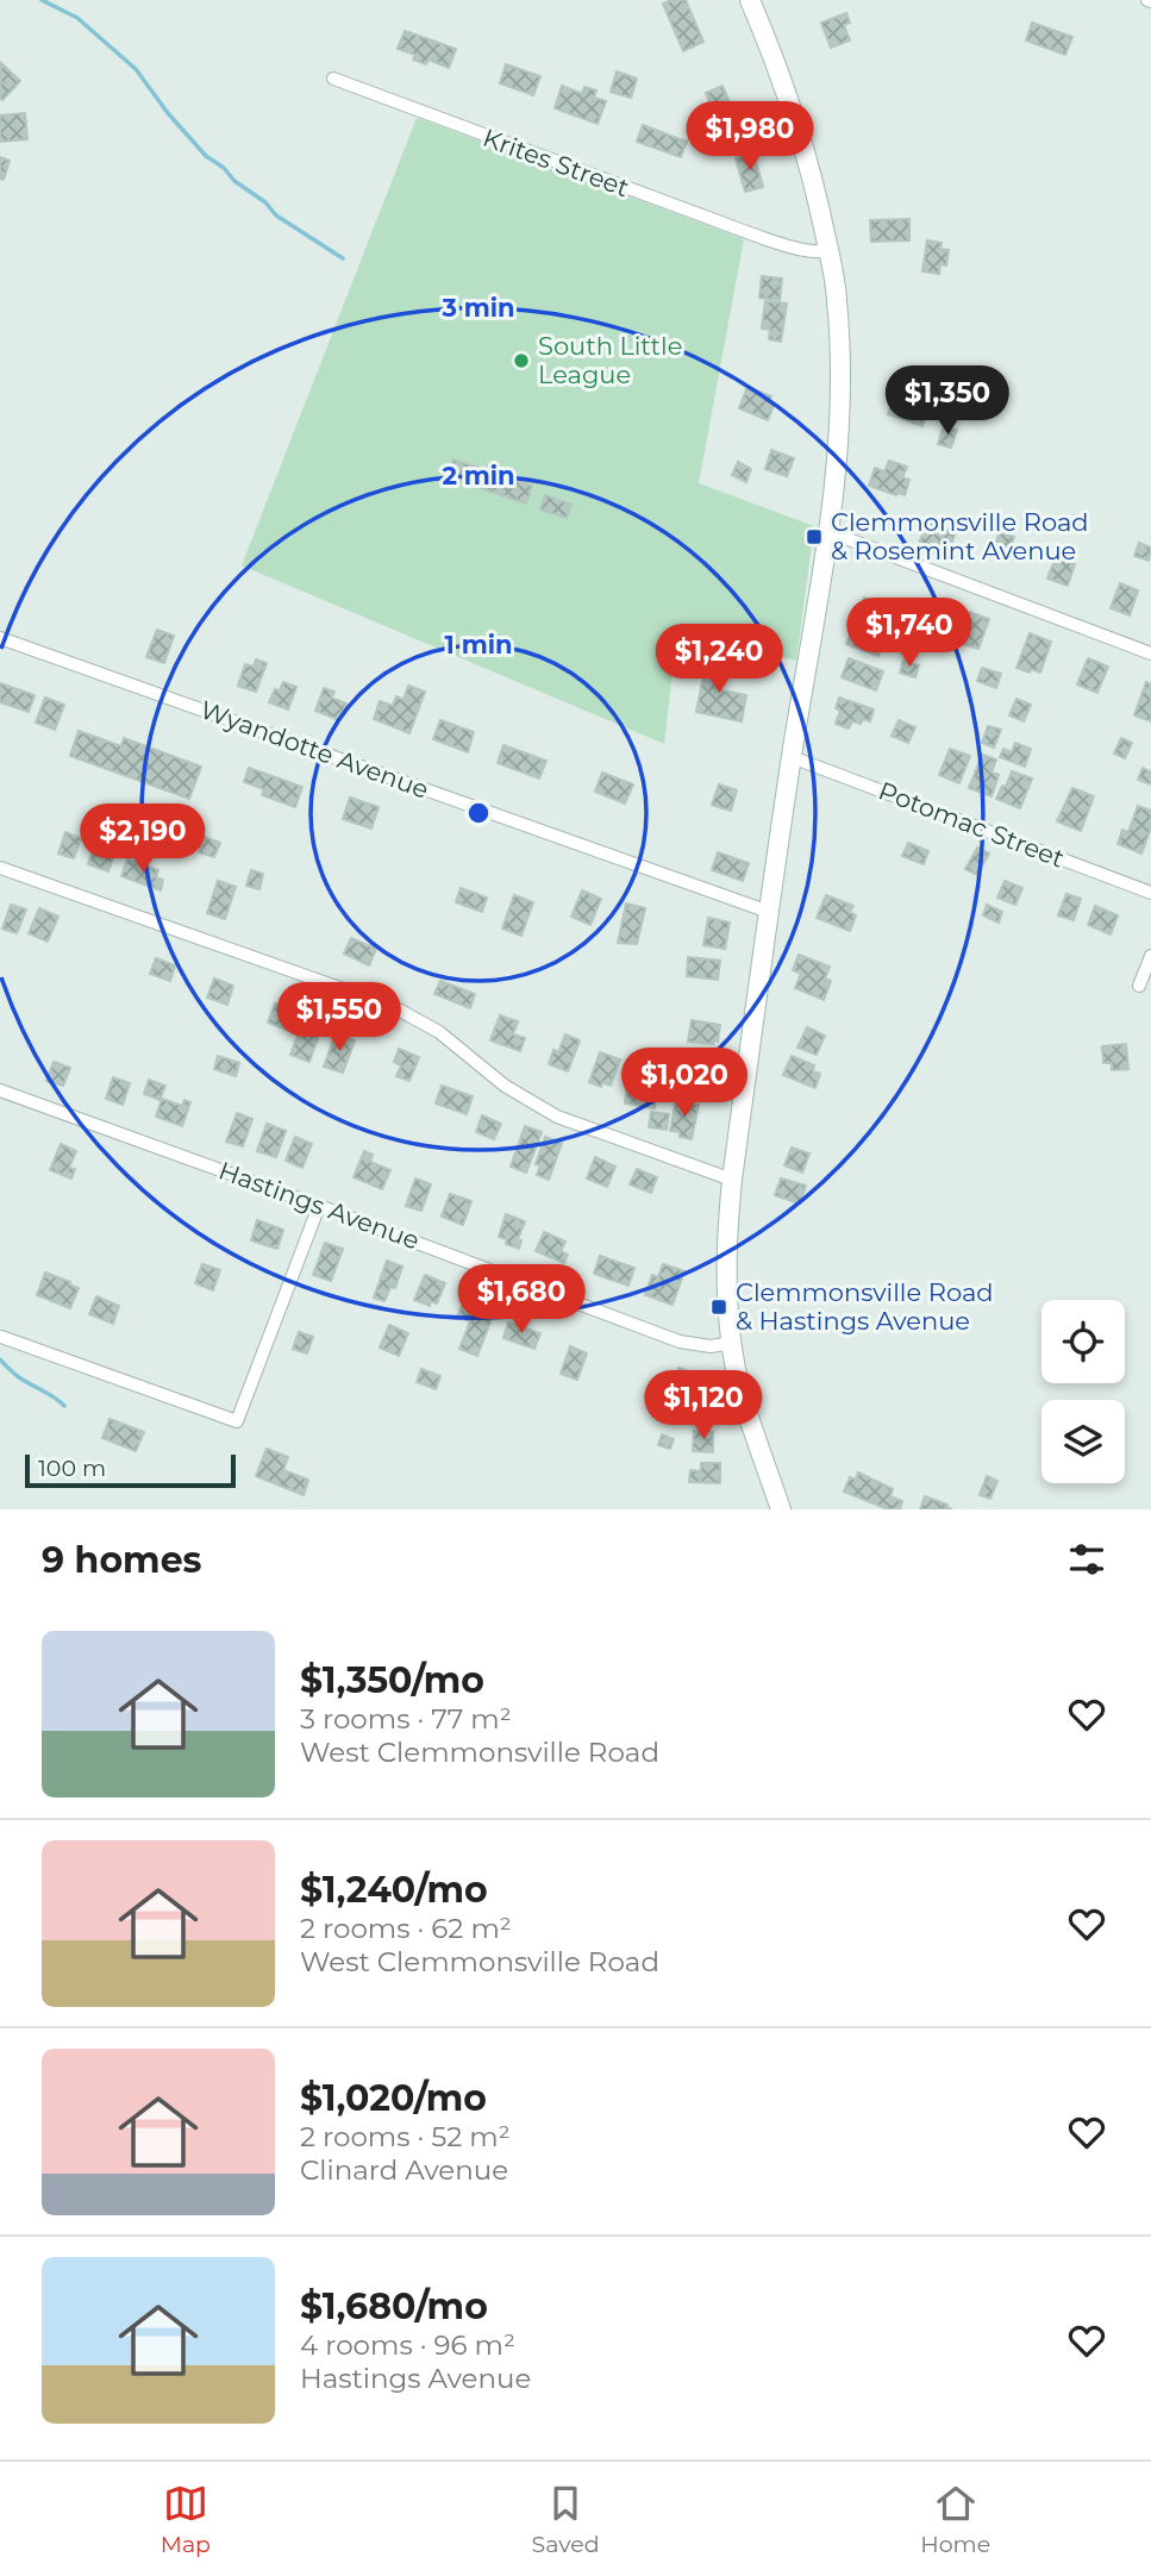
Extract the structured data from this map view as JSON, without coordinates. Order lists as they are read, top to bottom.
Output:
{
  "streets": {
    "street": [
      "Krites Street",
      "Wyandotte Avenue",
      "Potomac Street",
      "Hastings Avenue"
    ]
  },
  "places": {
    "other": ["South Little League"],
    "transit": ["Clemmonsville Road & Rosemint Avenue", "Clemmonsville Road & Hastings Avenue"]
  },
  "scale_bar": "100 m",
  "page": {
    "price": [
      "$1,980",
      "$1,350",
      "$1,740",
      "$1,240",
      "$2,190",
      "$1,550",
      "$1,020",
      "$1,680",
      "$1,120"
    ],
    "scale": "100 m",
    "heading": "9 homes",
    "list": [
      {
        "name": "$1,350/mo",
        "note": "3 rooms · 77 m² · West Clemmonsville Road"
      },
      {
        "name": "$1,240/mo",
        "note": "2 rooms · 62 m² · West Clemmonsville Road"
      },
      {
        "name": "$1,020/mo",
        "note": "2 rooms · 52 m² · Clinard Avenue"
      },
      {
        "name": "$1,680/mo",
        "note": "4 rooms · 96 m² · Hastings Avenue"
      }
    ],
    "tabs": ["Map", "Saved", "Home"]
  },
  "rings": ["3 min", "2 min", "1 min"]
}
